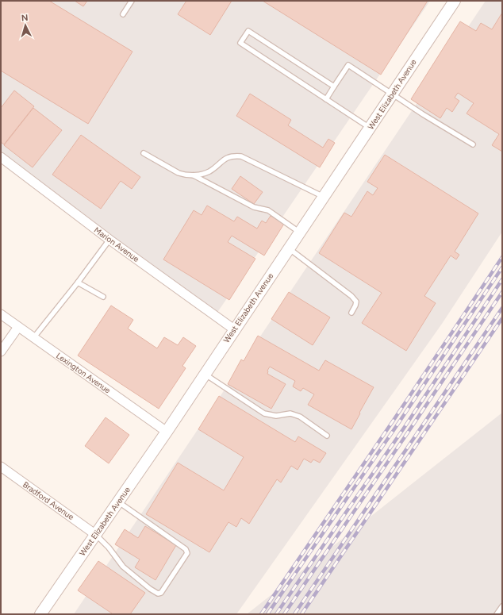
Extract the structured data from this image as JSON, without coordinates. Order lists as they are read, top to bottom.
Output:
{
  "streets": {
    "street": [
      "West Elizabeth Avenue",
      "Marion Avenue",
      "Lexington Avenue",
      "Bradford Avenue"
    ]
  },
  "crossings": [
    ["West Elizabeth Avenue", "Marion Avenue"],
    ["West Elizabeth Avenue", "Lexington Avenue"],
    ["West Elizabeth Avenue", "Bradford Avenue"]
  ],
  "north": "top"
}
